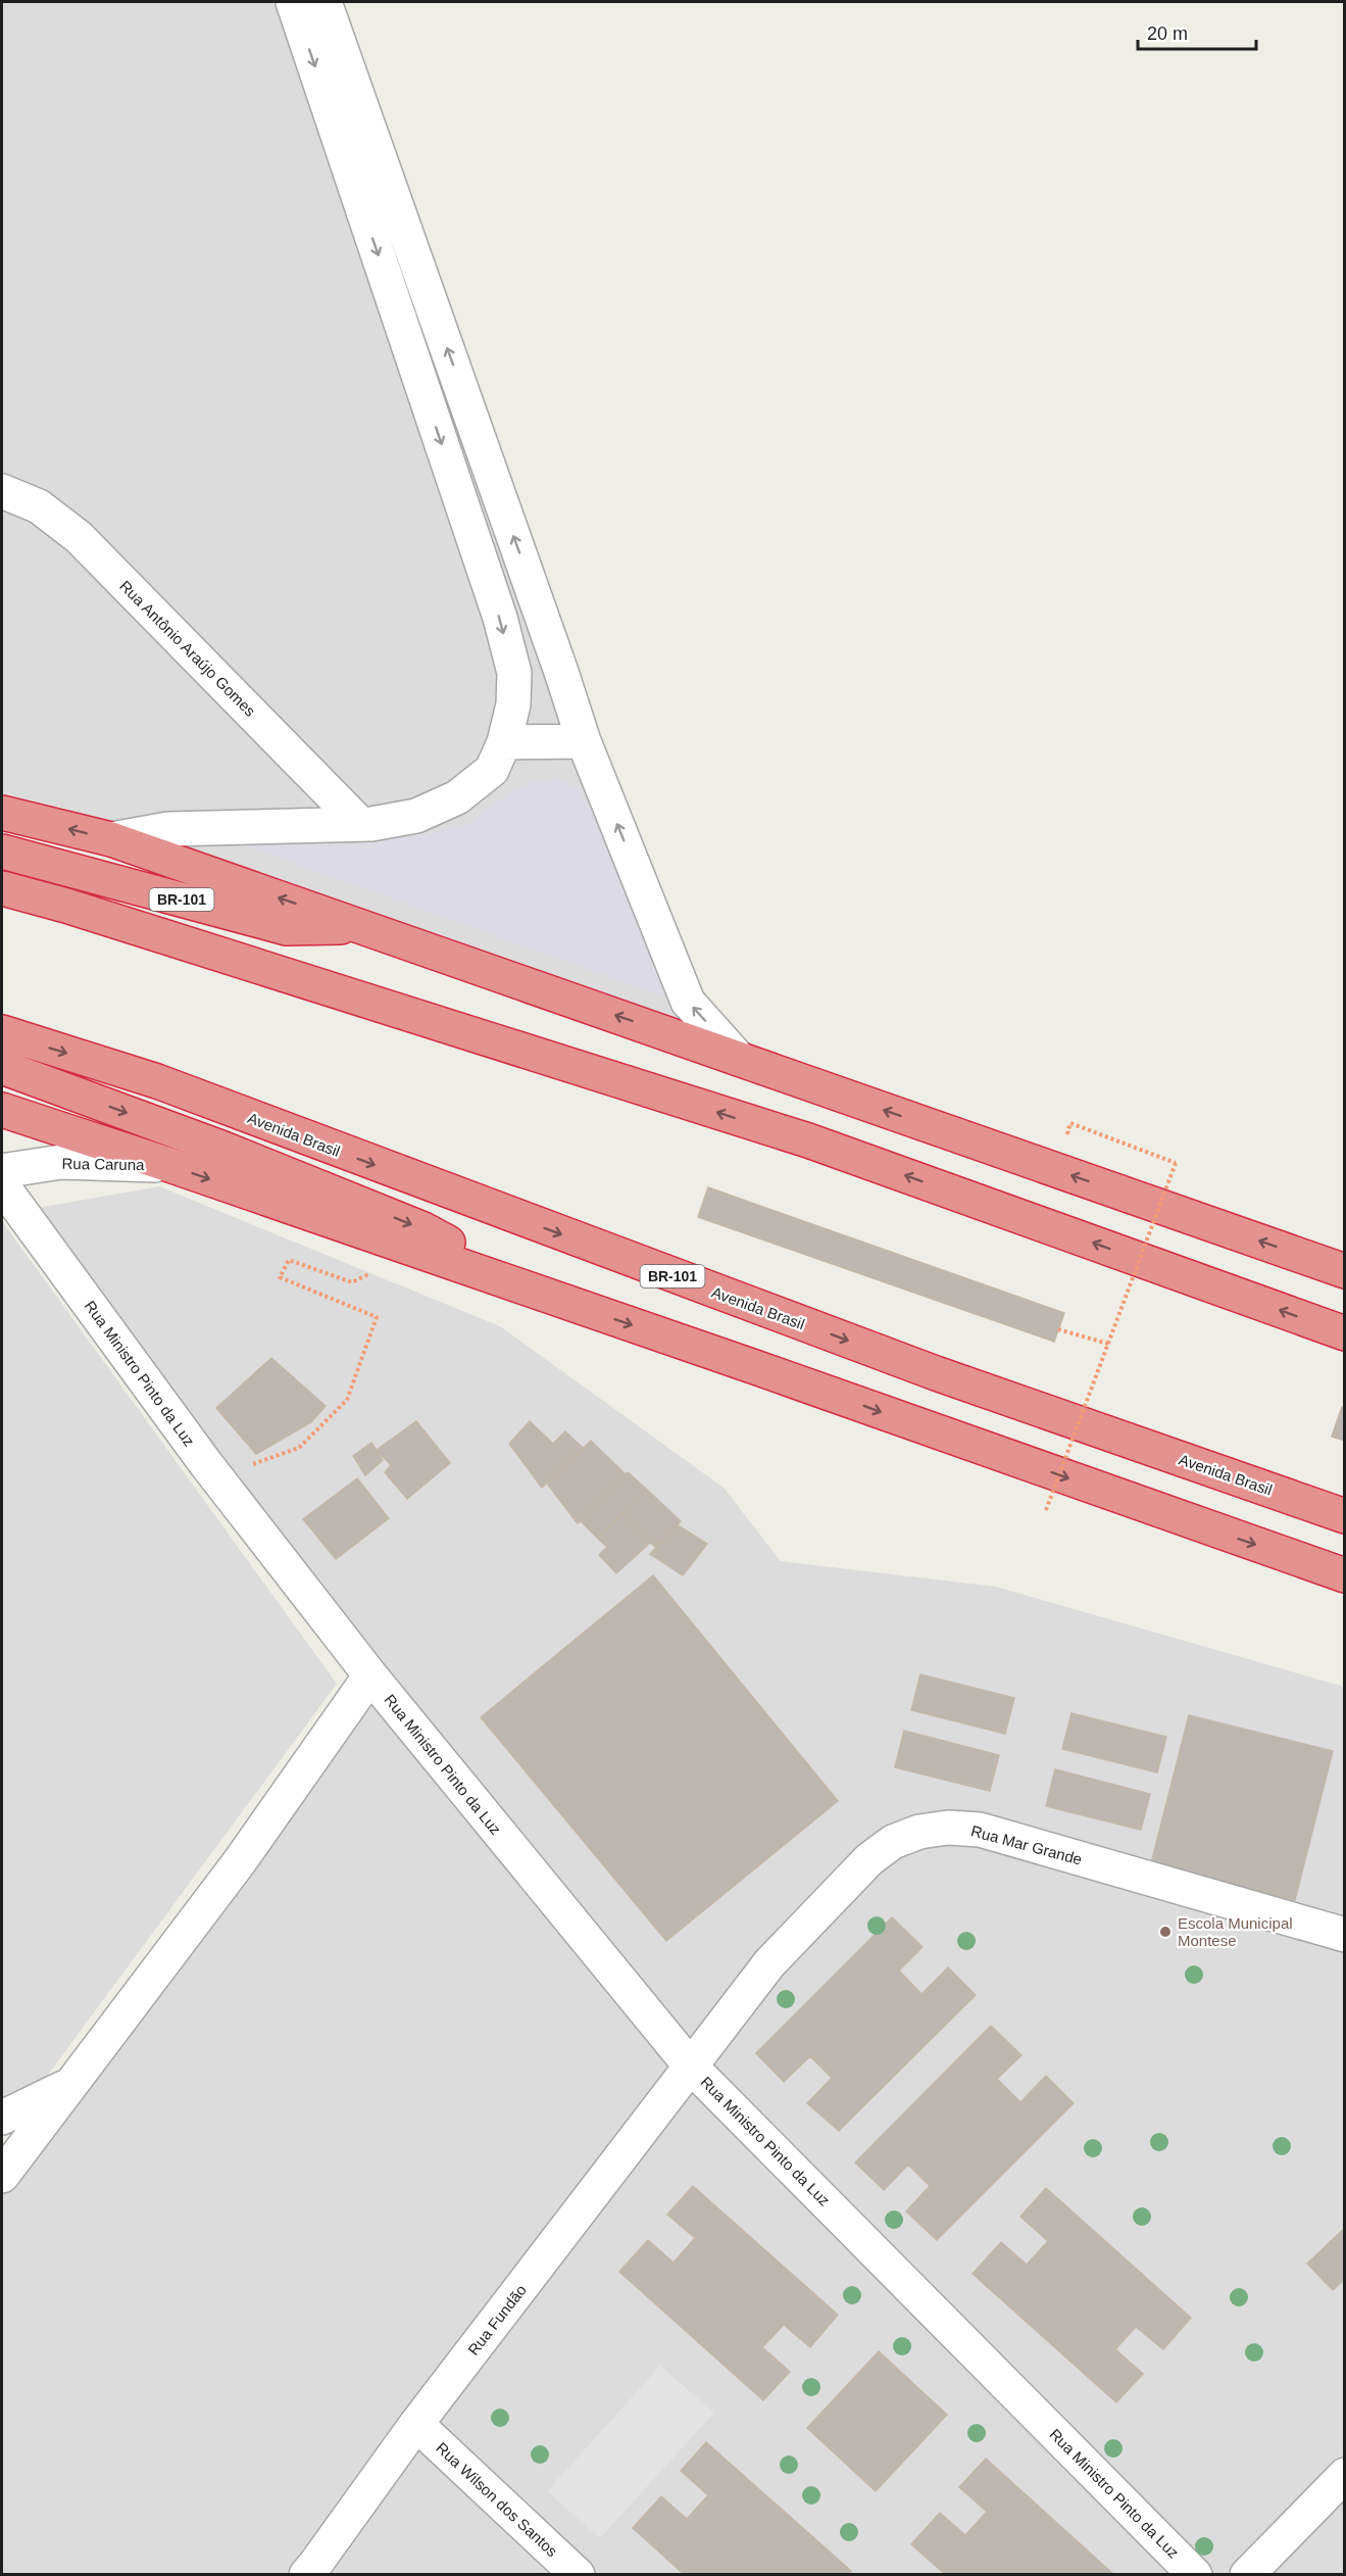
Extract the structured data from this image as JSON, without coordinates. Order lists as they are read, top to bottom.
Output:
{
  "streets": {
    "highway": ["BR-101", "Avenida Brasil"],
    "street": [
      "Rua Antônio Araújo Gomes",
      "Rua Caruna",
      "Rua Ministro Pinto da Luz",
      "Rua Mar Grande",
      "Rua Fundão",
      "Rua Wilson dos Santos"
    ]
  },
  "crossings": [
    ["Rua Ministro Pinto da Luz", "Rua Mar Grande"],
    ["Rua Ministro Pinto da Luz", "Rua Fundão"],
    ["Rua Mar Grande", "Rua Fundão"],
    ["Rua Fundão", "Rua Wilson dos Santos"]
  ],
  "places": ["Escola Municipal Montese"],
  "scale_bar": "20 m"
}
